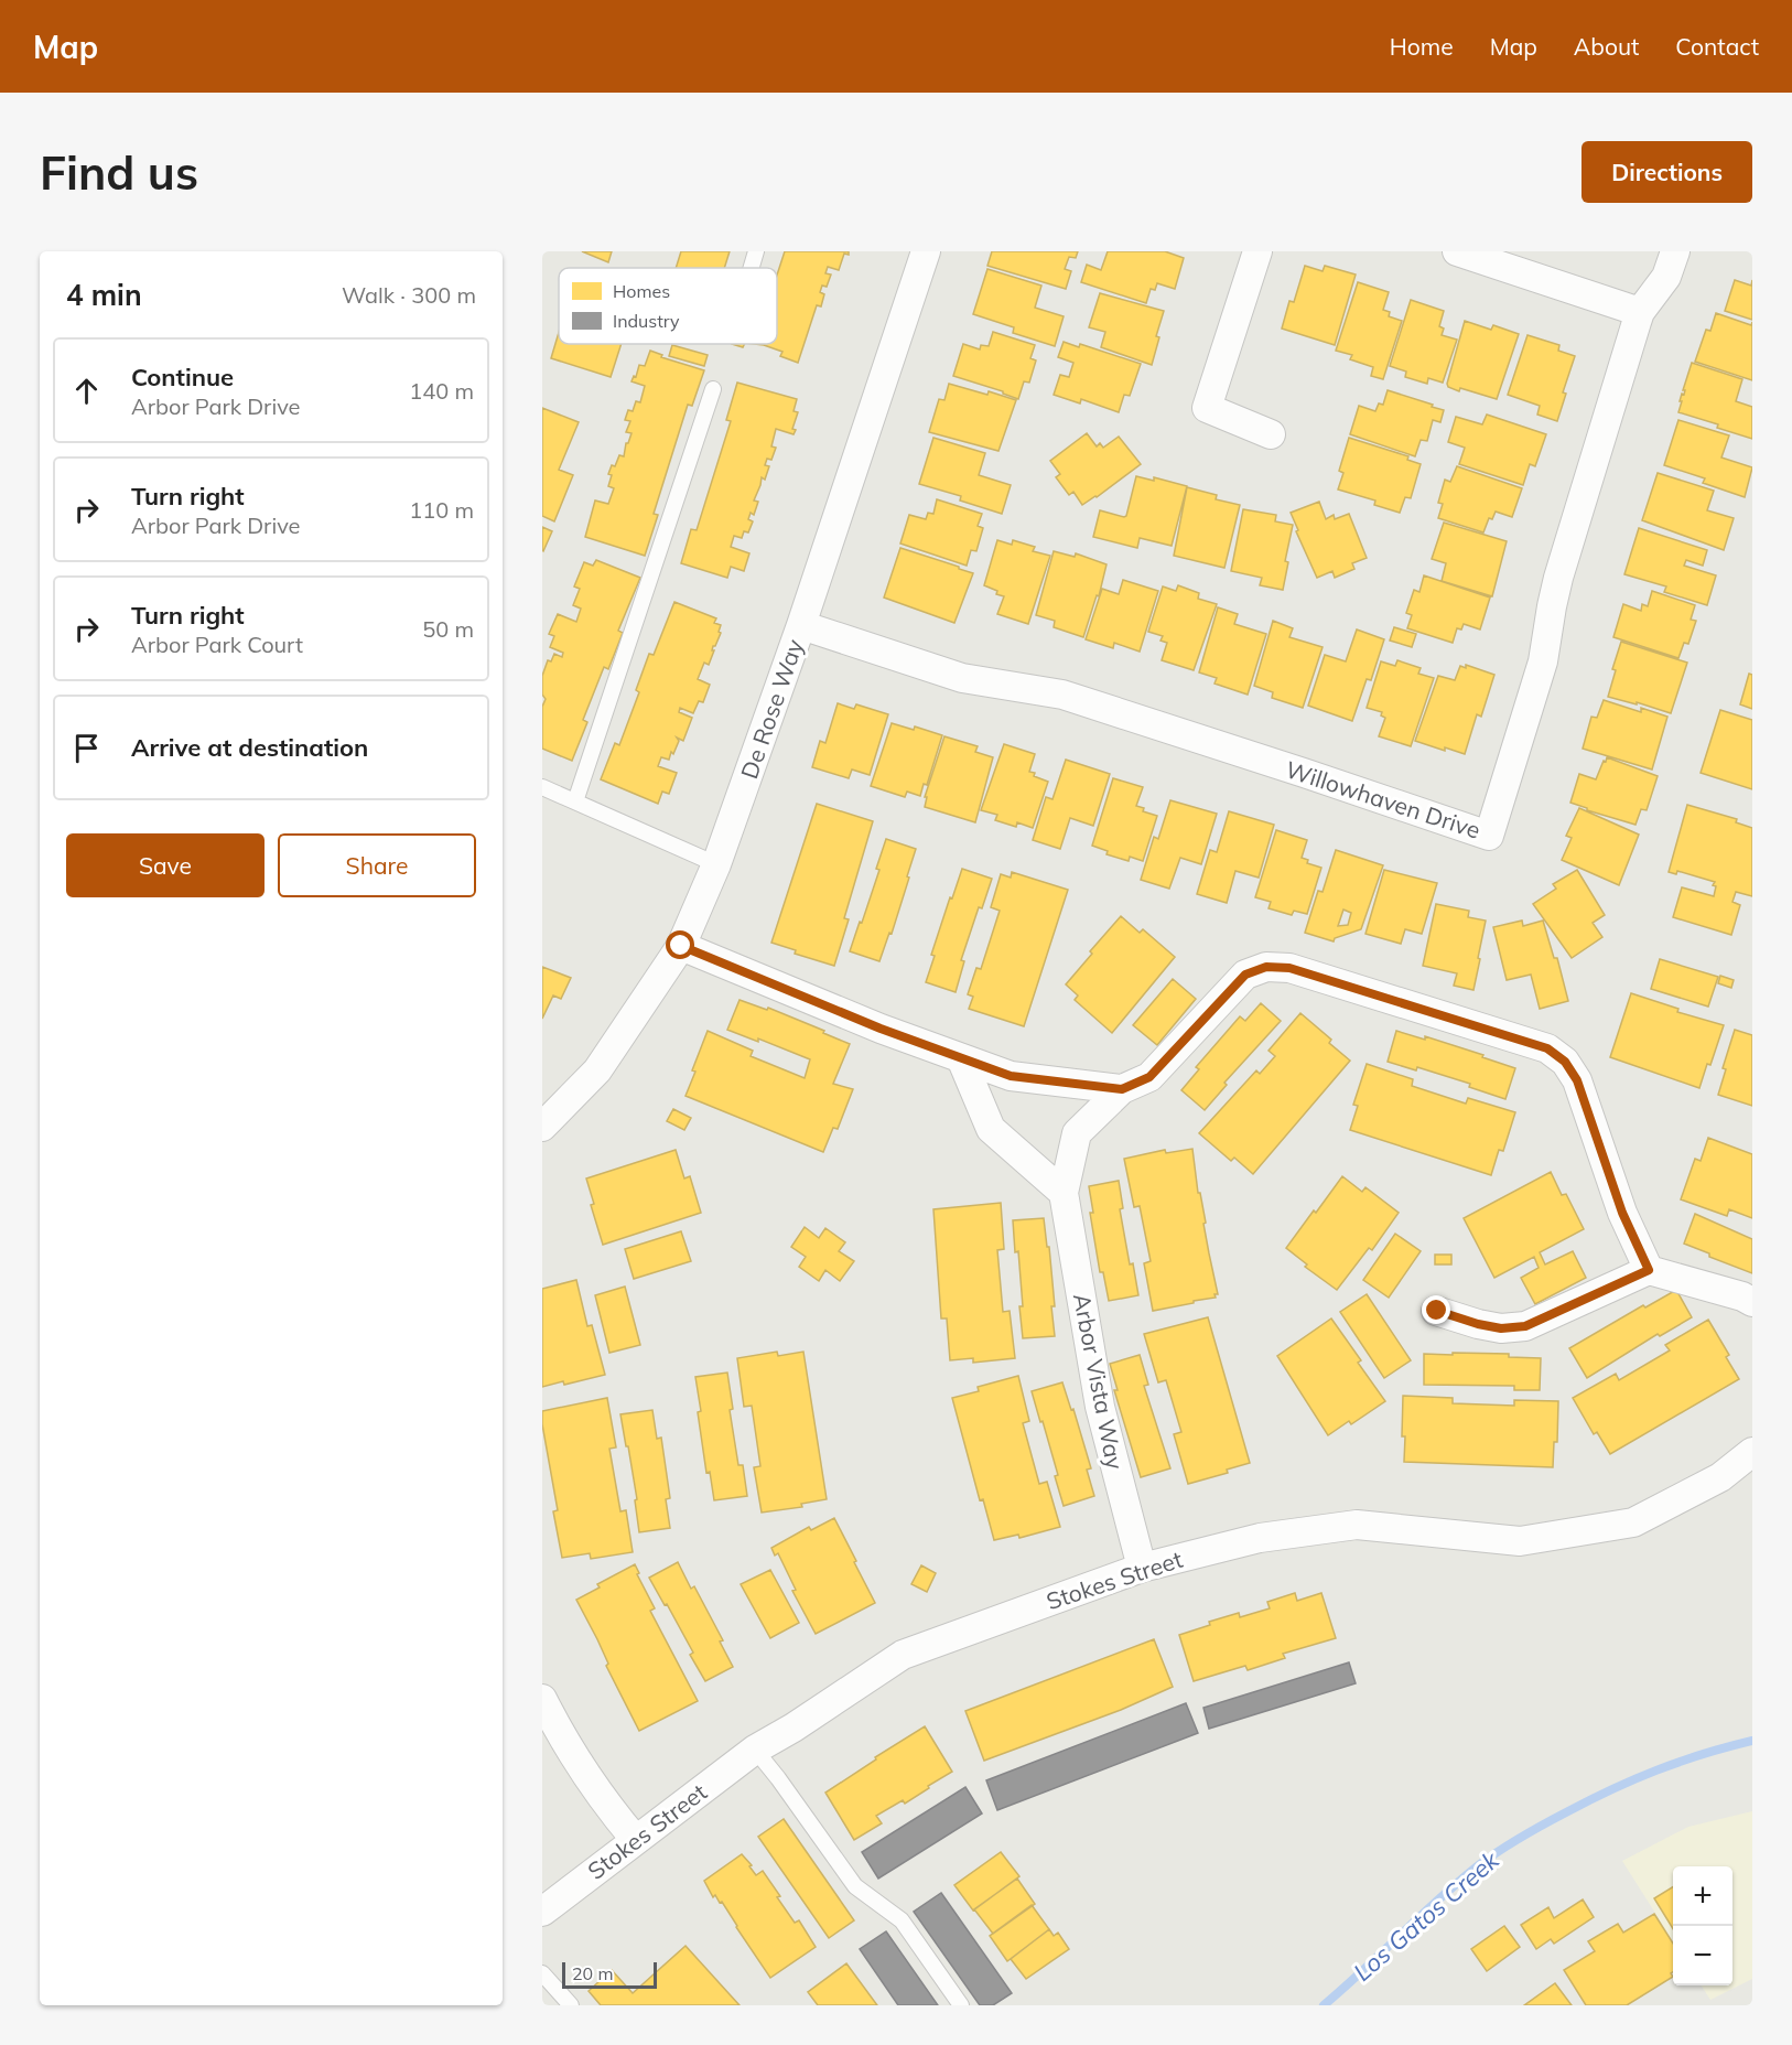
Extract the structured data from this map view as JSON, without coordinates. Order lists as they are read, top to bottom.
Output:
{
  "streets": {
    "street": [
      "De Rose Way",
      "Willowhaven Drive",
      "Arbor Vista Way",
      "Stokes Street"
    ]
  },
  "crossings": [
    ["De Rose Way", "Willowhaven Drive"],
    ["Arbor Vista Way", "Stokes Street"]
  ],
  "water": ["Los Gatos Creek"],
  "legend": ["Homes", "Industry"],
  "scale_bar": "20 m",
  "page": {
    "header": "Map",
    "nav": [
      "Home",
      "Map",
      "About",
      "Contact"
    ],
    "buttons": [
      "Directions",
      ["Save", "Share"]
    ],
    "title": "Find us",
    "heading": ["4 min", "Walk · 300 m"],
    "list": [
      ["Continue", "Arbor Park Drive", "140 m"],
      ["Turn right", "Arbor Park Drive", "110 m"],
      ["Turn right", "Arbor Park Court", "50 m"],
      "Arrive at destination"
    ],
    "map_buttons": ["+", "−"],
    "scale": "20 m"
  }
}
